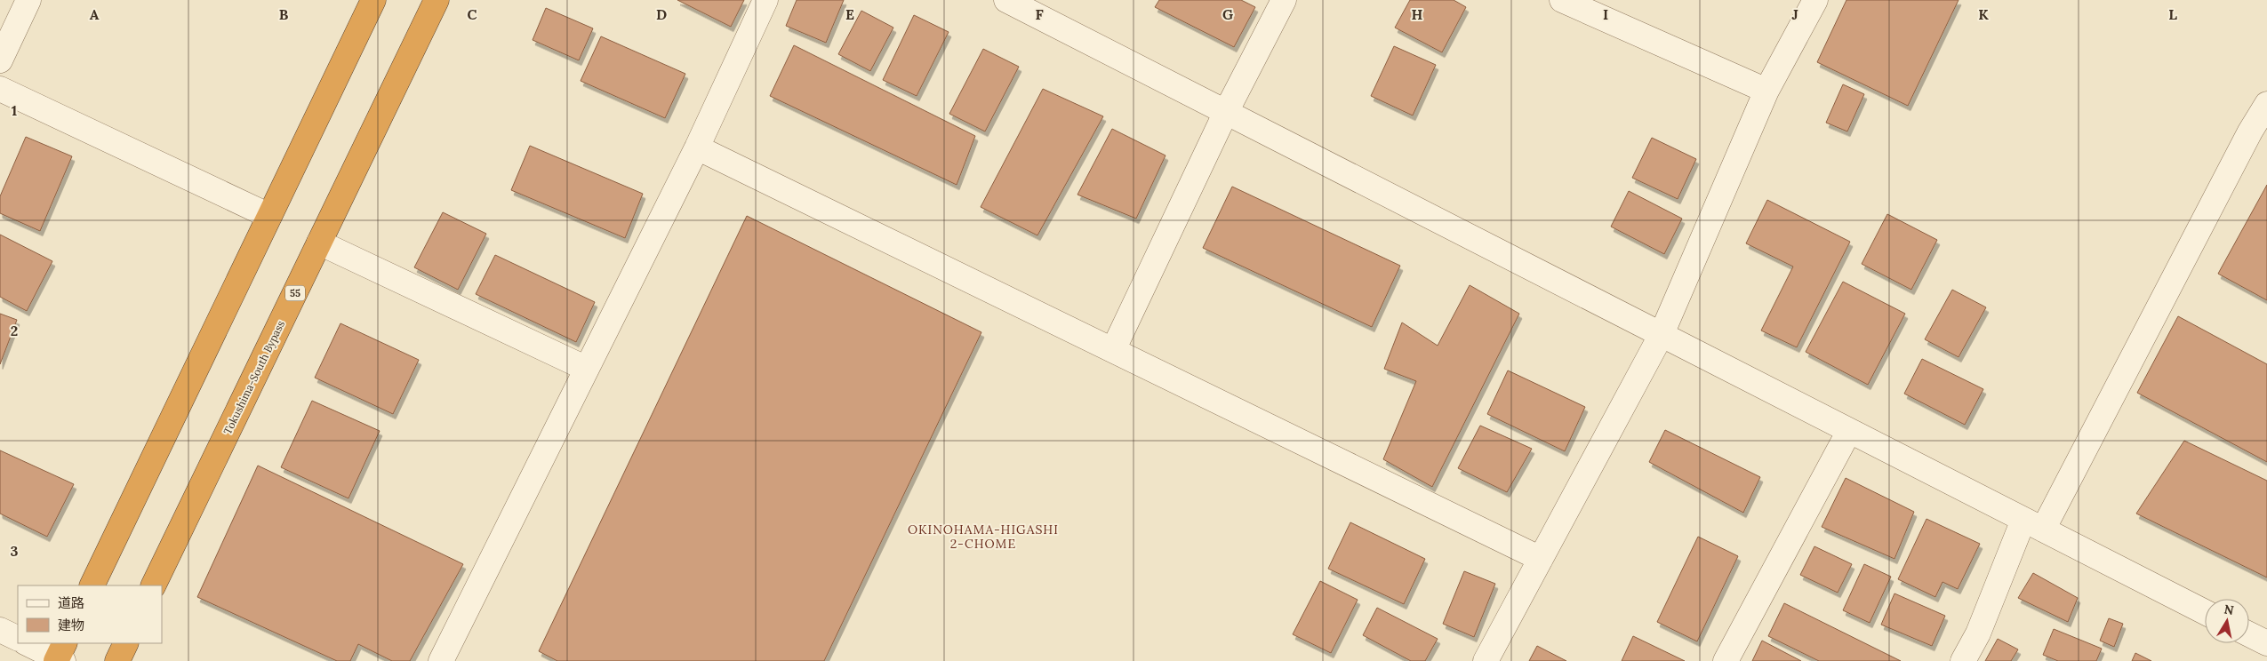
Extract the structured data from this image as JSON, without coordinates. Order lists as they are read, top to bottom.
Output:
{
  "streets": {
    "highway": ["55", "Tokushima-South Bypass"]
  },
  "districts": ["OKINOHAMA-HIGASHI 2-CHOME"],
  "legend": ["道路", "建物"],
  "north": "top",
  "grid": {
    "columns": [
      "A",
      "B",
      "C",
      "D",
      "E",
      "F",
      "G",
      "H",
      "I",
      "J",
      "K",
      "L"
    ],
    "rows": ["1", "2", "3"]
  }
}
